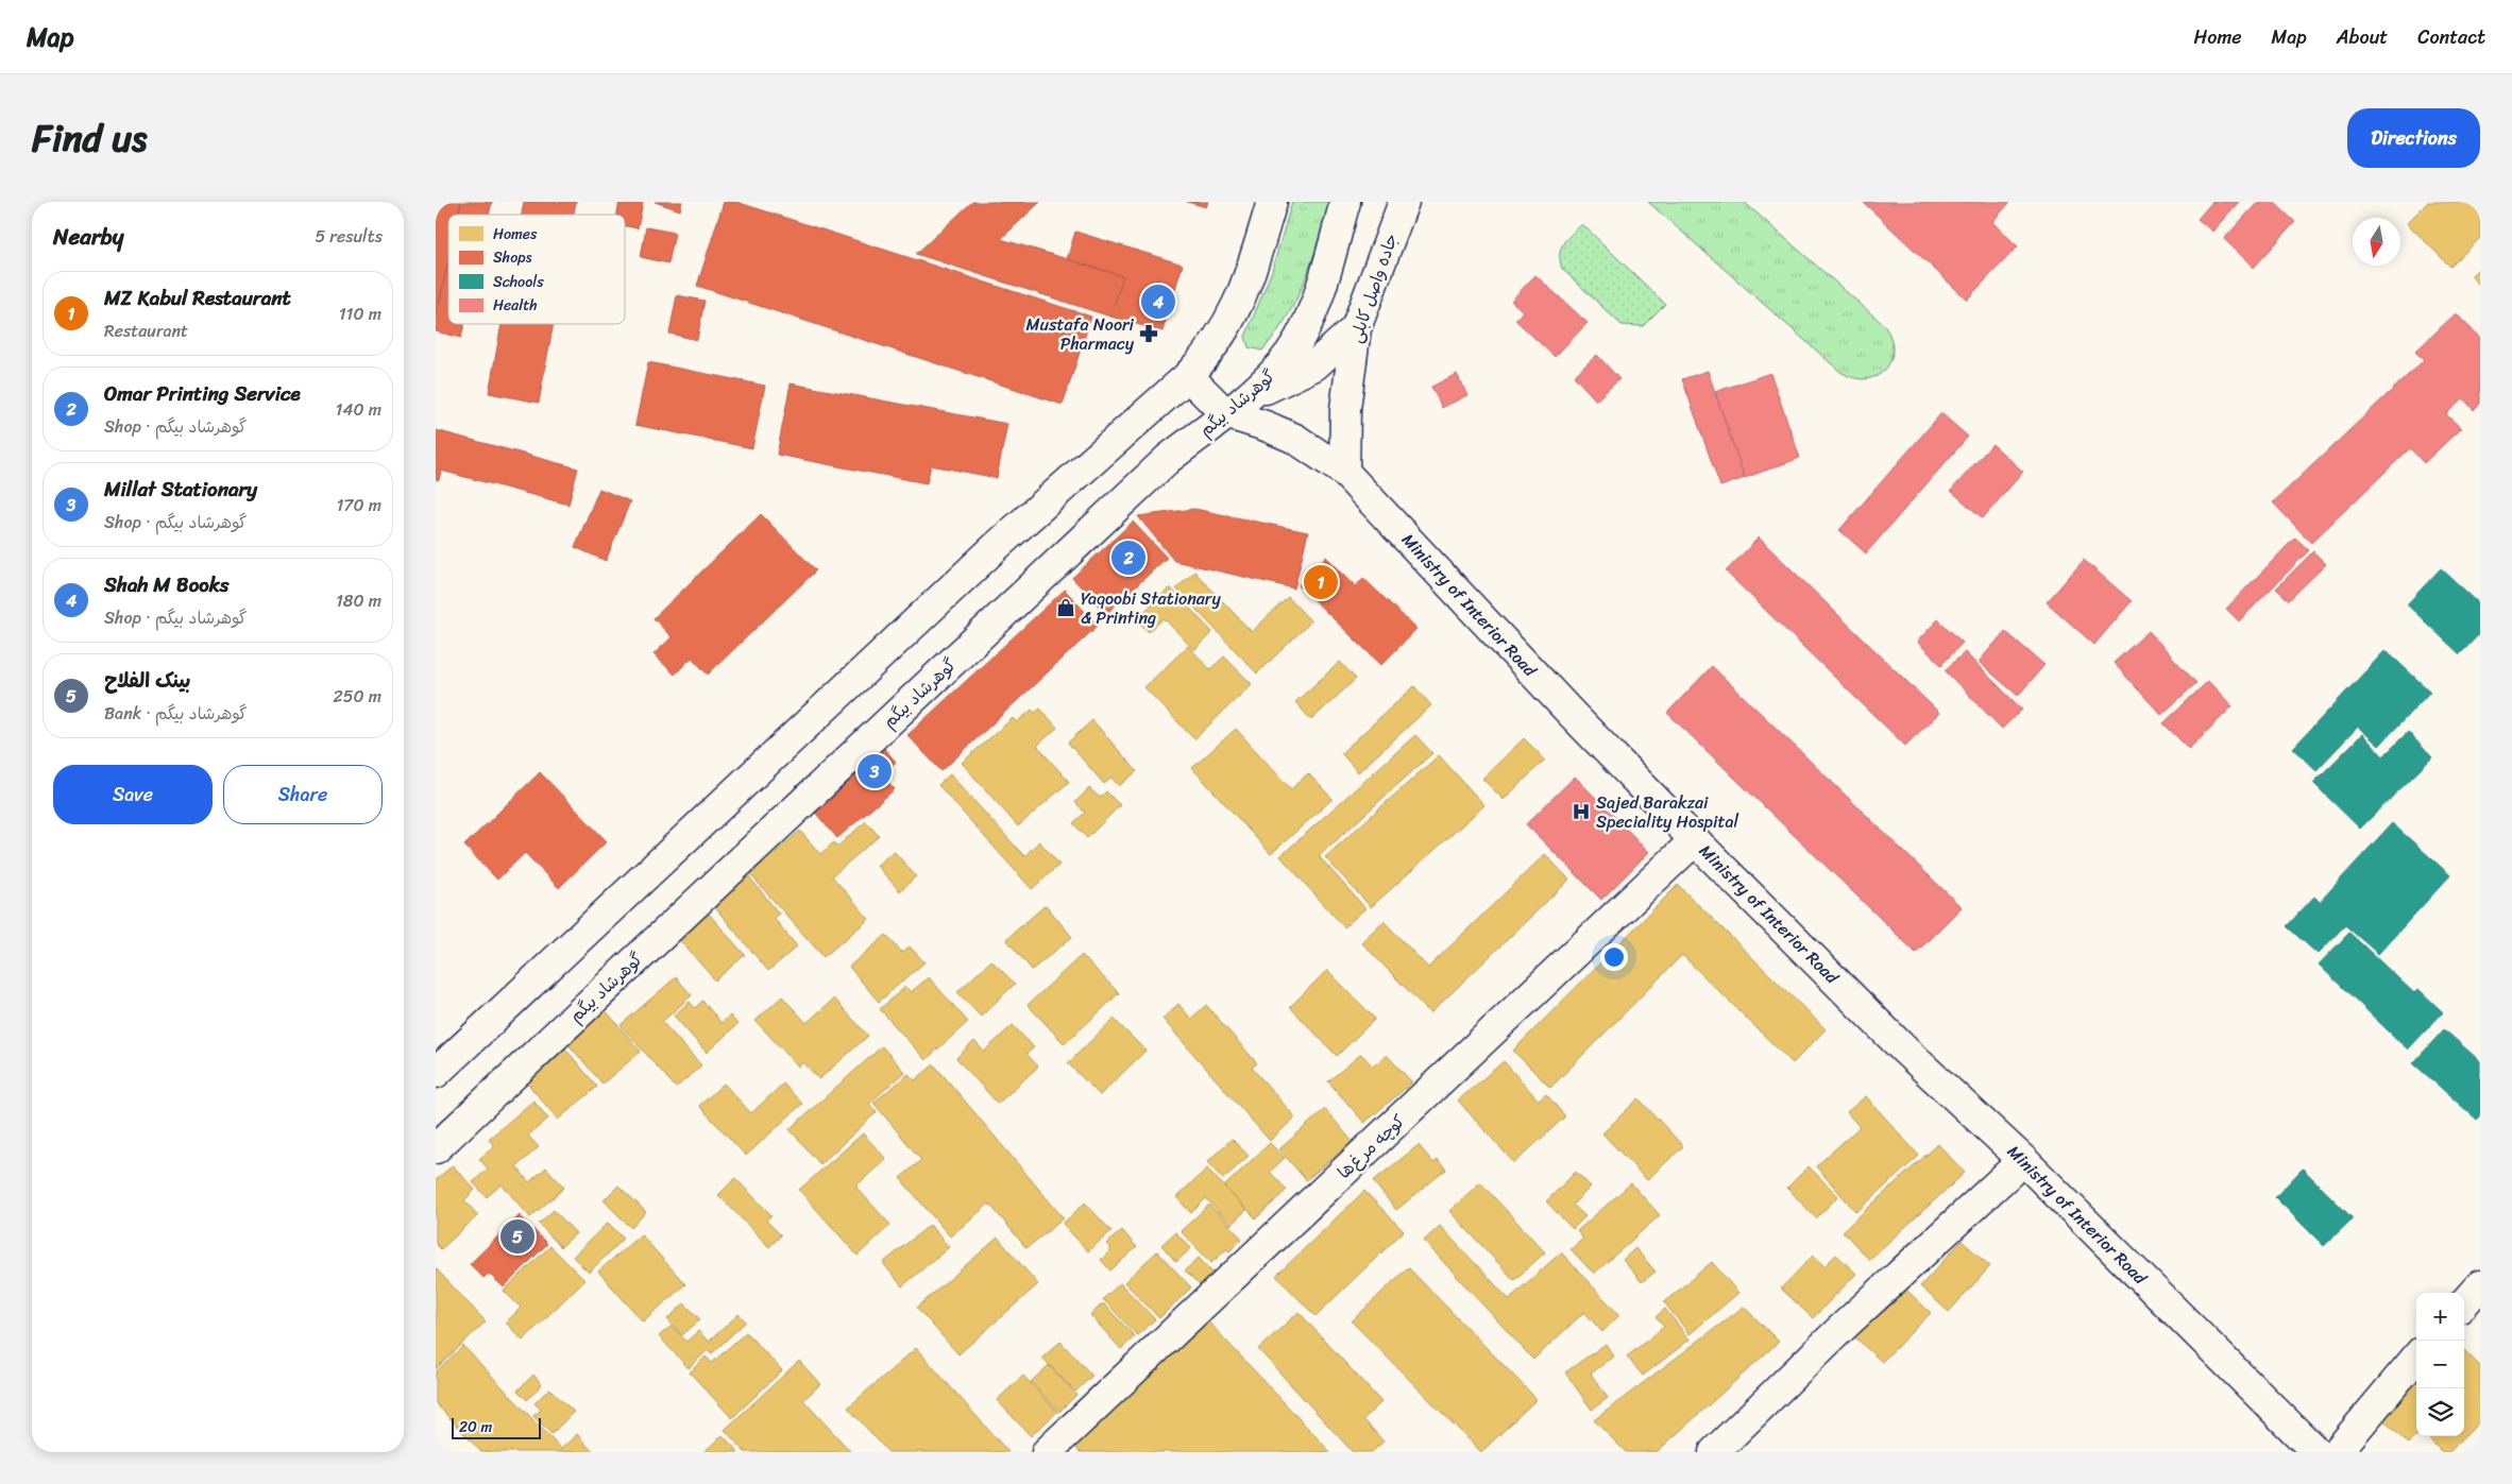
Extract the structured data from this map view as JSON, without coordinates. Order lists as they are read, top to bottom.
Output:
{
  "streets": {
    "street": [
      "جاده واصل کابلی",
      "گوهرشاد بیگم",
      "Ministry of Interior Road",
      "کوچه مرغ‌ها"
    ]
  },
  "crossings": [
    ["جاده واصل کابلی", "Ministry of Interior Road"],
    ["گوهرشاد بیگم", "Ministry of Interior Road"],
    ["Ministry of Interior Road", "کوچه مرغ‌ها"]
  ],
  "places": {
    "pharmacy": ["Mustafa Noori Pharmacy"],
    "shop": ["Yaqoobi Stationary & Printing"],
    "hospital": ["Sajed Barakzai Speciality Hospital"]
  },
  "legend": [
    "Homes",
    "Shops",
    "Schools",
    "Health"
  ],
  "scale_bar": "20 m",
  "north": "bottom",
  "page": {
    "header": "Map",
    "nav": [
      "Home",
      "Map",
      "About",
      "Contact"
    ],
    "title": "Find us",
    "buttons": [
      "Directions",
      ["Save", "Share"]
    ],
    "heading": ["Nearby", "5 results"],
    "list": [
      {
        "mark": "1",
        "name": "MZ Kabul Restaurant",
        "note": "Restaurant",
        "value": "110 m"
      },
      {
        "mark": "2",
        "name": "Omar Printing Service",
        "note": "Shop · گوهرشاد بیگم",
        "value": "140 m"
      },
      {
        "mark": "3",
        "name": "Millat Stationary",
        "note": "Shop · گوهرشاد بیگم",
        "value": "170 m"
      },
      {
        "mark": "4",
        "name": "Shah M Books",
        "note": "Shop · گوهرشاد بیگم",
        "value": "180 m"
      },
      {
        "mark": "5",
        "name": "بینک الفلاح",
        "note": "Bank · گوهرشاد بیگم",
        "value": "250 m"
      }
    ],
    "pins": [
      "4",
      "2",
      "1",
      "3",
      "5"
    ],
    "map_buttons": ["+", "−"],
    "scale": "20 m"
  }
}
